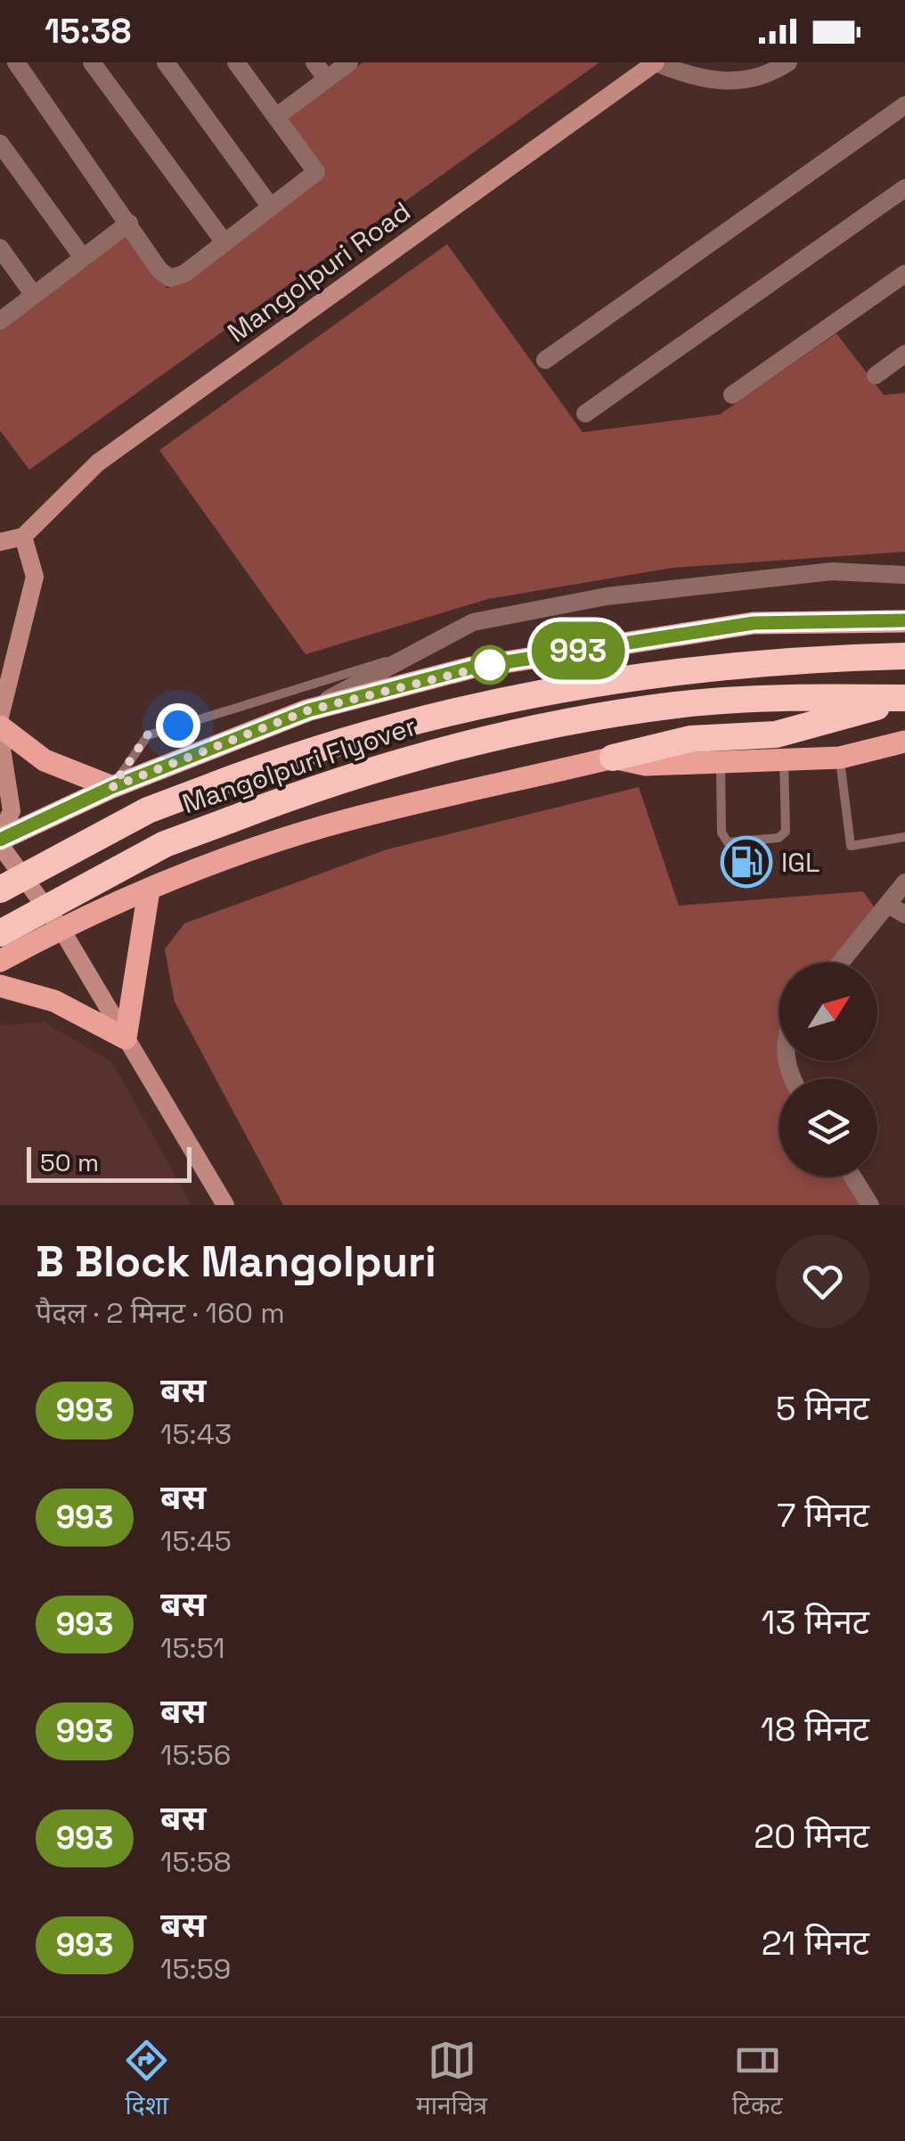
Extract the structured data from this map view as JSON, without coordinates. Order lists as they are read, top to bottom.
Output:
{
  "streets": {
    "highway": ["Mangolpuri Flyover"],
    "street": ["Mangolpuri Road"]
  },
  "places": {
    "fuel station": ["IGL"]
  },
  "lines": ["bus line 993"],
  "scale_bar": "50 m",
  "north": "top right",
  "page": {
    "status": "15:38",
    "on_map": "993",
    "scale": "50 m",
    "heading": ["B Block Mangolpuri", "पैदल · 2 मिनट · 160 m"],
    "list": [
      {
        "mark": "993",
        "name": "बस",
        "note": "15:43",
        "value": "5 मिनट"
      },
      {
        "mark": "993",
        "name": "बस",
        "note": "15:45",
        "value": "7 मिनट"
      },
      {
        "mark": "993",
        "name": "बस",
        "note": "15:51",
        "value": "13 मिनट"
      },
      {
        "mark": "993",
        "name": "बस",
        "note": "15:56",
        "value": "18 मिनट"
      },
      {
        "mark": "993",
        "name": "बस",
        "note": "15:58",
        "value": "20 मिनट"
      },
      {
        "mark": "993",
        "name": "बस",
        "note": "15:59",
        "value": "21 मिनट"
      }
    ],
    "tabs": ["दिशा", "मानचित्र", "टिकट"]
  }
}
